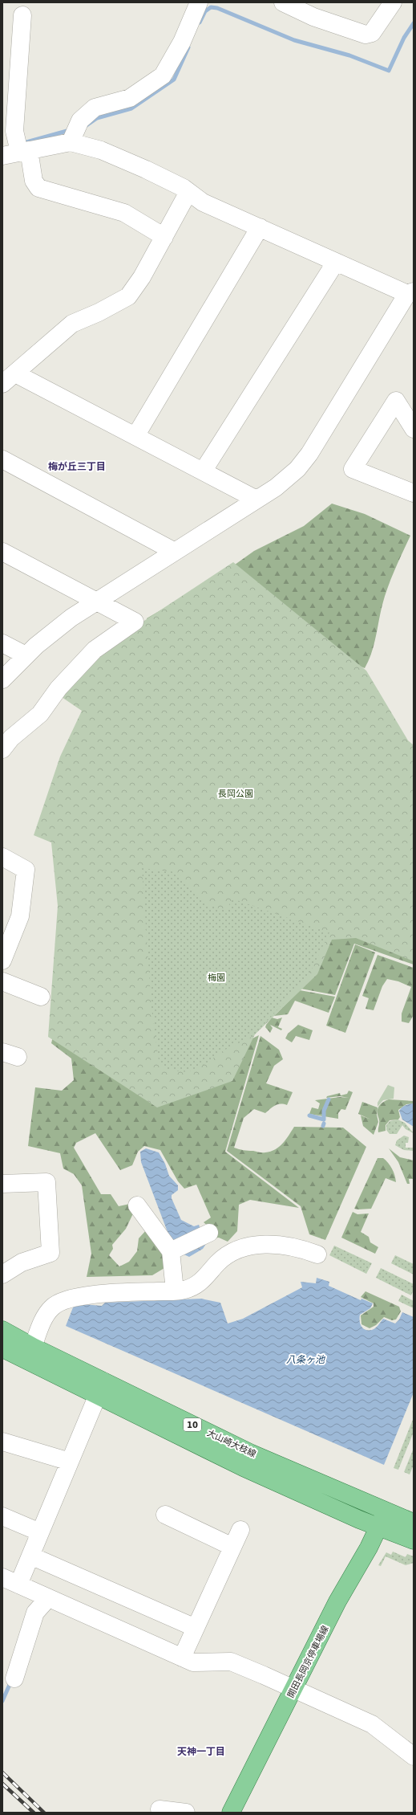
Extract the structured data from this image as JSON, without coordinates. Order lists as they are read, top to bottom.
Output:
{
  "streets": {
    "main road": ["10", "大山崎大枝線", "開田長岡京停車場線"]
  },
  "crossings": [
    ["大山崎大枝線", "開田長岡京停車場線"]
  ],
  "districts": ["梅が丘三丁目", "天神一丁目"],
  "water": ["八条ヶ池"],
  "parks": ["長岡公園", "梅園"]
}
